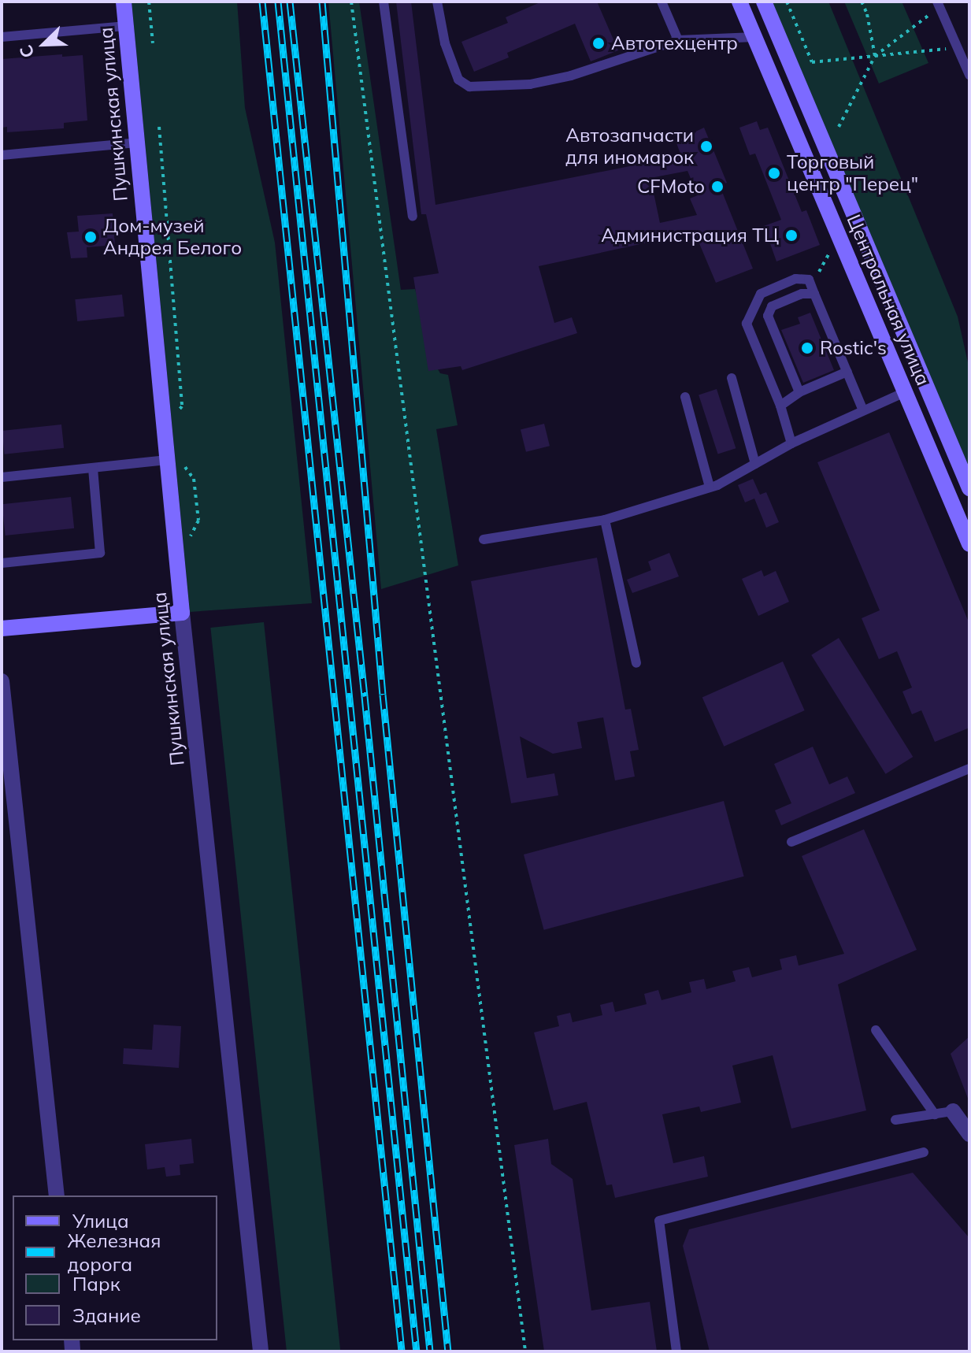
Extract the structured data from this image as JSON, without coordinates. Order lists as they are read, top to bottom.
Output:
{
  "streets": {
    "main road": ["Пушкинская улица", "Центральная улица"]
  },
  "places": [
    "Автотехцентр",
    "Автозапчасти для иномарок",
    "Торговый центр \"Перец\"",
    "CFMoto",
    "Администрация ТЦ",
    "Дом-музей Андрея Белого",
    "Rostic's"
  ],
  "legend": [
    "Улица",
    "Железная дорога",
    "Парк",
    "Здание"
  ],
  "north": "bottom left"
}
